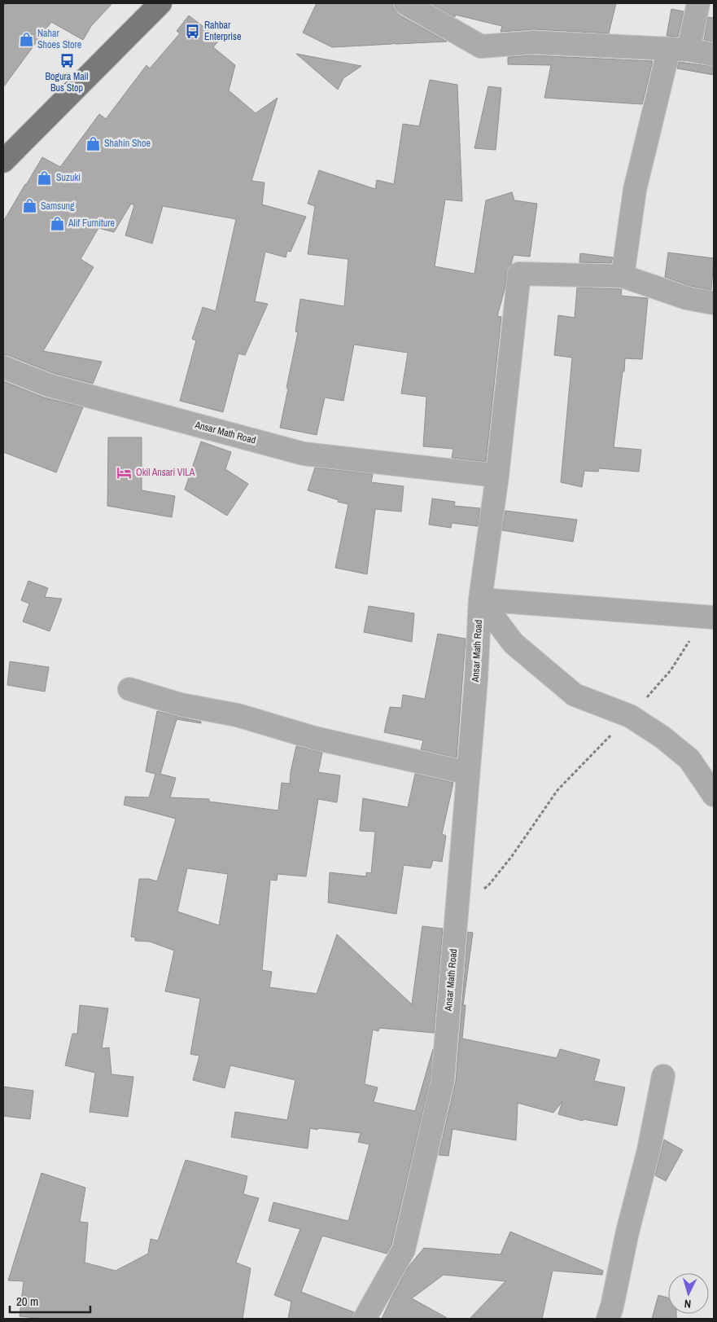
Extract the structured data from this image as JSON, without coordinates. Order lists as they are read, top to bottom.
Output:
{
  "streets": {
    "street": ["Ansar Math Road"]
  },
  "places": {
    "bus stop": ["Rahbar Enterprise", "Bogura Mail Bus Stop"],
    "shop": [
      "Nahar Shoes Store",
      "Shahin Shoe",
      "Suzuki",
      "Samsung",
      "Alif Furniture"
    ],
    "hotel": ["Okil Ansari VILA"]
  },
  "scale_bar": "20 m",
  "north": "bottom"
}
